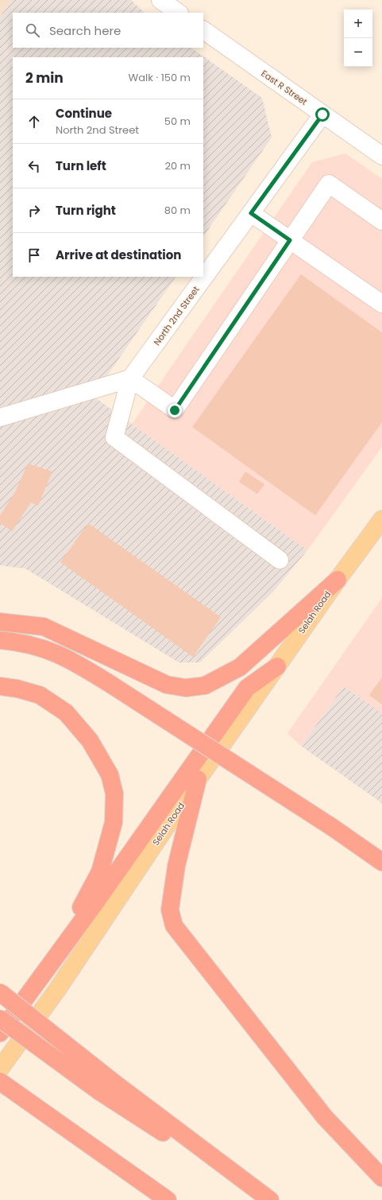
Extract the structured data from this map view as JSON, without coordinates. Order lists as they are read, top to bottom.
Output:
{
  "streets": {
    "main road": ["Selah Road"],
    "street": ["East R Street", "North 2nd Street"]
  },
  "crossings": [
    ["East R Street", "North 2nd Street"]
  ],
  "page": {
    "map_buttons": ["+", "−"],
    "search": "Search here",
    "heading": ["2 min", "Walk · 150 m"],
    "list": [
      ["Continue", "North 2nd Street", "50 m"],
      ["Turn left", "20 m"],
      ["Turn right", "80 m"],
      "Arrive at destination"
    ]
  }
}
